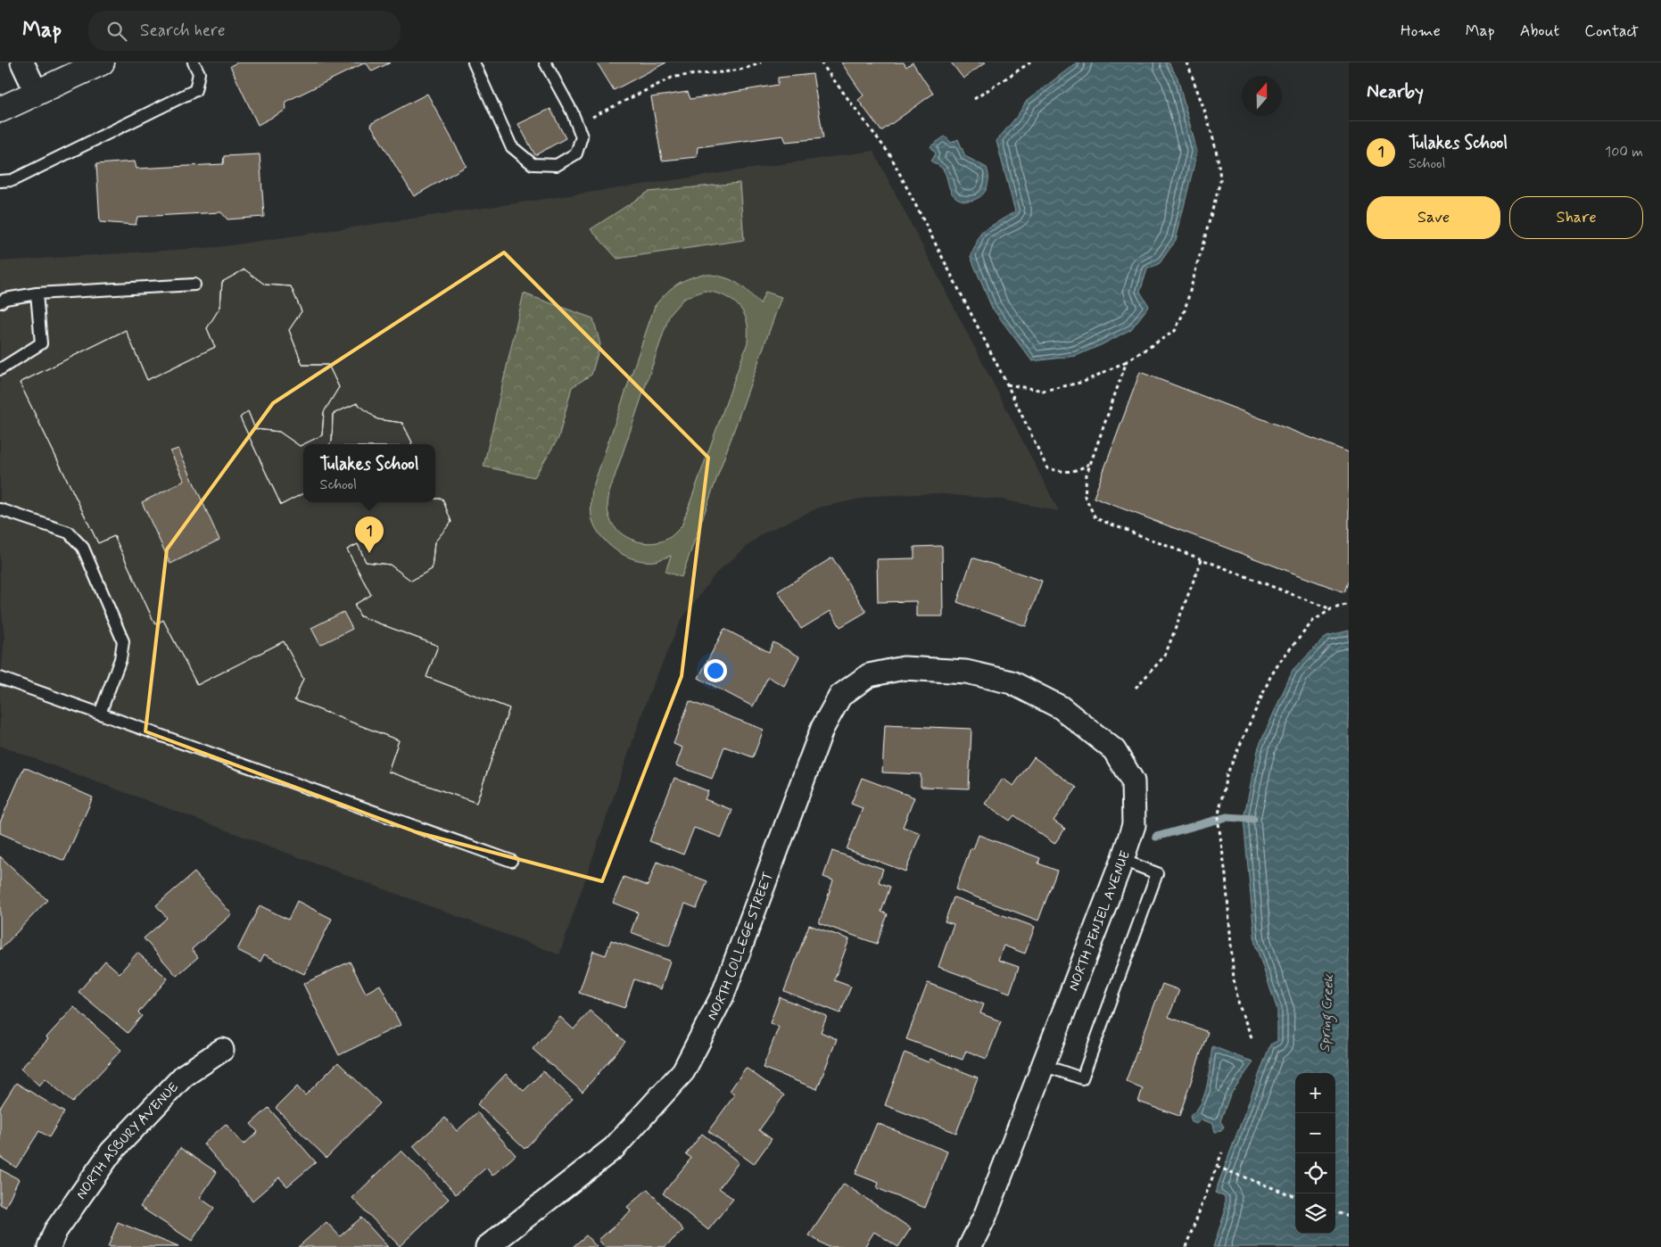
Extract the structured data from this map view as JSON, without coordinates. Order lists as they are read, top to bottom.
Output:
{
  "streets": {
    "street": ["NORTH PENIEL AVENUE", "NORTH COLLEGE STREET", "NORTH ASBURY AVENUE"]
  },
  "crossings": [
    ["NORTH PENIEL AVENUE", "NORTH COLLEGE STREET"]
  ],
  "water": ["Spring Creek"],
  "north": "top",
  "page": {
    "header": "Map",
    "search": "Search here",
    "nav": [
      "Home",
      "Map",
      "About",
      "Contact"
    ],
    "heading": "Nearby",
    "list": [
      {
        "mark": "1",
        "name": "Tulakes School",
        "note": "School",
        "value": "100 m"
      }
    ],
    "buttons": ["Save", "Share"],
    "popup": ["Tulakes School", "School"],
    "pins": "1",
    "map_buttons": ["+", "−"]
  }
}
